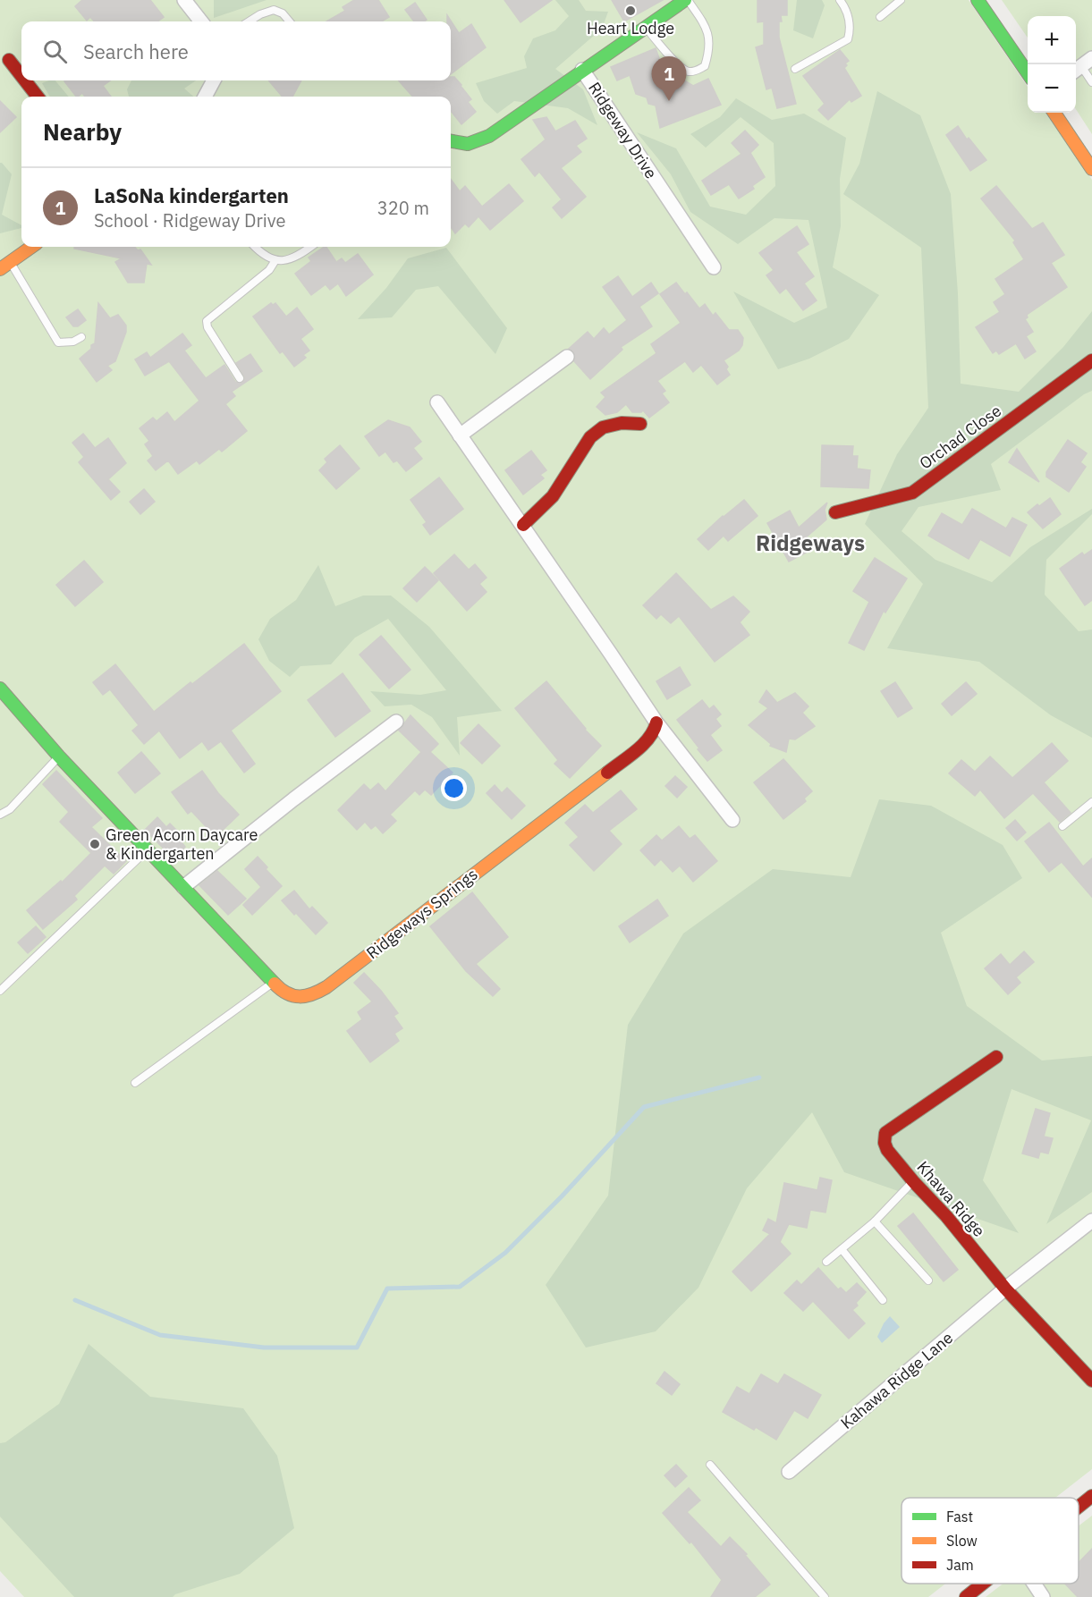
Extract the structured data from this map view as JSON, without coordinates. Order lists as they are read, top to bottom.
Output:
{
  "streets": {
    "street": [
      "Ridgeway Drive",
      "Orchad Close",
      "Ridgeways Springs",
      "Khawa Ridge",
      "Kahawa Ridge Lane"
    ]
  },
  "crossings": [
    ["Khawa Ridge", "Kahawa Ridge Lane"]
  ],
  "districts": ["Ridgeways"],
  "places": ["Heart Lodge", "Green Acorn Daycare & Kindergarten"],
  "legend": ["Fast", "Slow", "Jam"],
  "page": {
    "map_buttons": ["+", "−"],
    "search": "Search here",
    "pins": "1",
    "heading": "Nearby",
    "list": [
      {
        "mark": "1",
        "name": "LaSoNa kindergarten",
        "note": "School · Ridgeway Drive",
        "value": "320 m"
      }
    ]
  }
}
